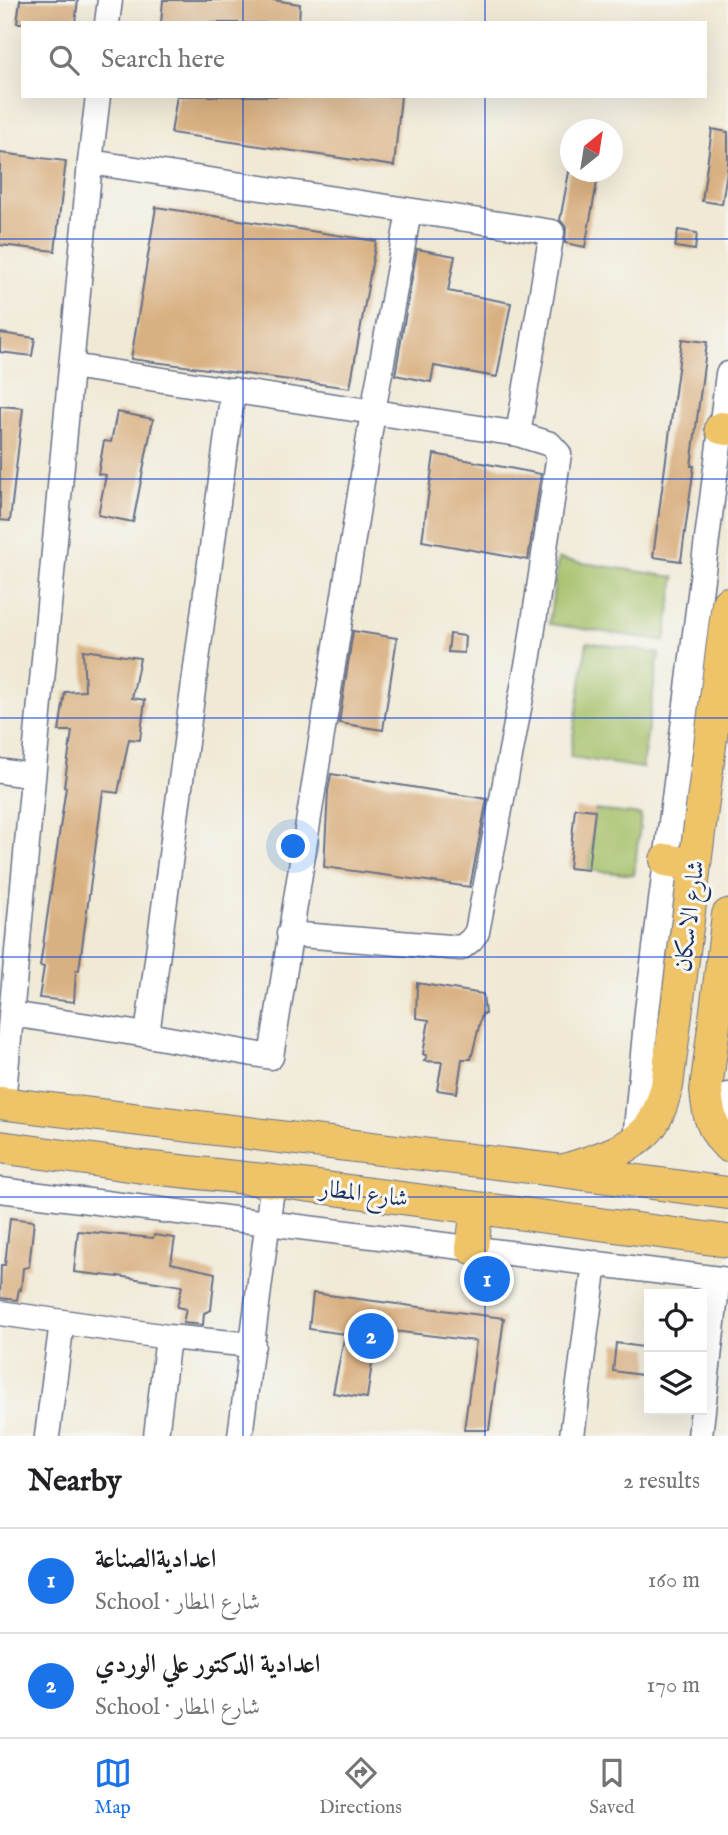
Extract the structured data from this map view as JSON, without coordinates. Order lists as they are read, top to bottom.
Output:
{
  "streets": {
    "main road": ["شارع الاسكان", "شارع المطار"]
  },
  "crossings": [
    ["شارع الاسكان", "شارع المطار"]
  ],
  "north": "top right",
  "page": {
    "search": "Search here",
    "pins": ["1", "2"],
    "heading": ["Nearby", "2 results"],
    "list": [
      {
        "mark": "1",
        "name": "اعداديةالصناعة",
        "note": "School · شارع المطار",
        "value": "160 m"
      },
      {
        "mark": "2",
        "name": "اعدادية الدكتور علي الوردي",
        "note": "School · شارع المطار",
        "value": "170 m"
      }
    ],
    "nav": ["Map", "Directions", "Saved"]
  }
}
